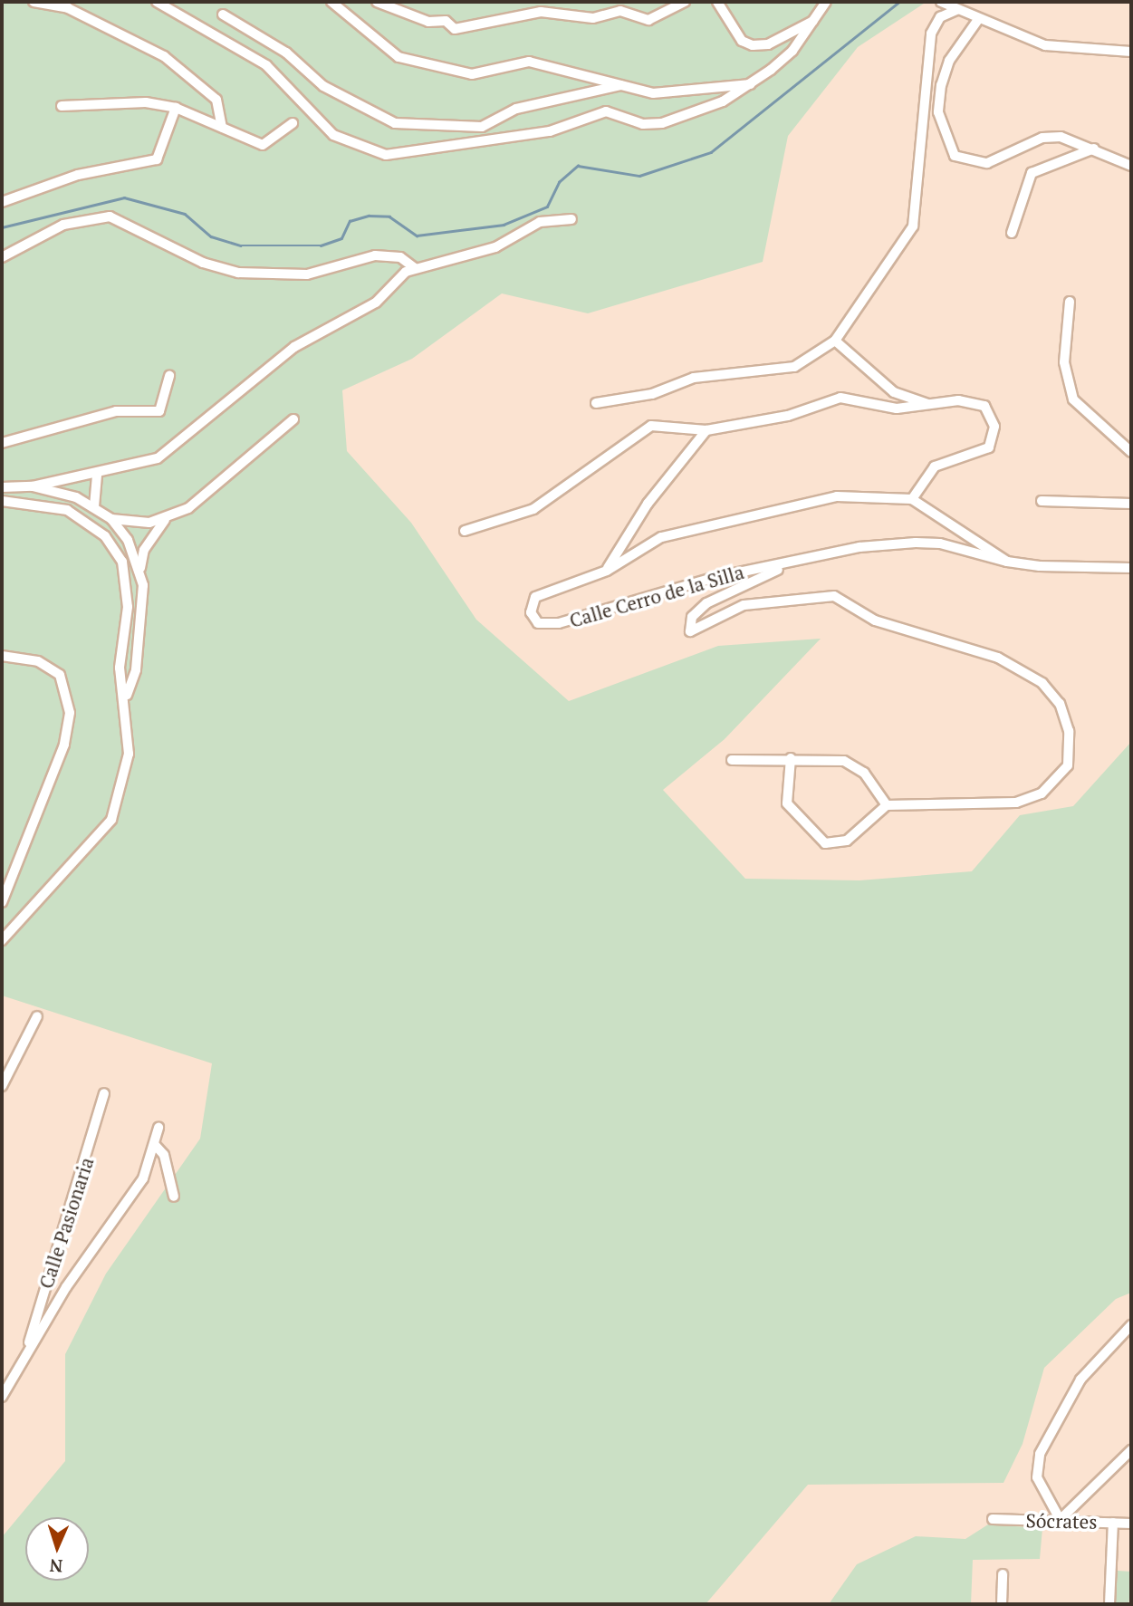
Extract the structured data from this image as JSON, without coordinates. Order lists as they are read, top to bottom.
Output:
{
  "streets": {
    "street": ["Calle Cerro de la Silla", "Calle Pasionaria", "Sócrates"]
  },
  "north": "bottom"
}
